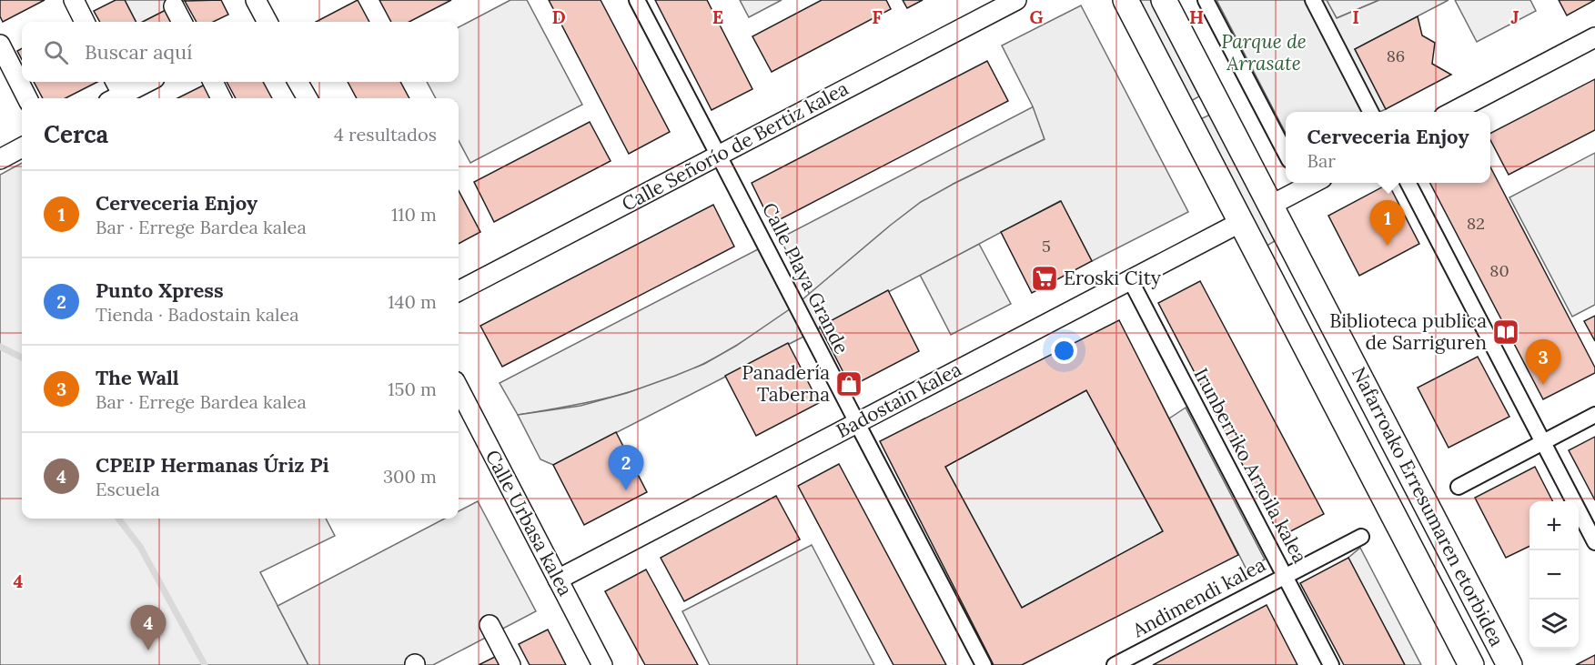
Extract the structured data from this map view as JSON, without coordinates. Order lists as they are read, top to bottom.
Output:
{
  "streets": {
    "street": [
      "Calle Señorío de Bertiz kalea",
      "Calle Playa Grande",
      "Badostain kalea",
      "Irunberriko Arroila kalea",
      "Nafarroako Erresumaren etorbidea",
      "Calle Urbasa kalea",
      "Andimendi kalea"
    ]
  },
  "crossings": [
    ["Badostain kalea", "Nafarroako Erresumaren etorbidea"],
    ["Badostain kalea", "Calle Urbasa kalea"],
    ["Irunberriko Arroila kalea", "Andimendi kalea"]
  ],
  "parks": ["Parque de Arrasate"],
  "places": {
    "supermarket": ["Eroski City"],
    "library": ["Biblioteca publica de Sarriguren"],
    "shop": ["Panadería Taberna"]
  },
  "house_numbers": [
    "86",
    "82",
    "5",
    "80"
  ],
  "page": {
    "search": "Buscar aquí",
    "heading": ["Cerca", "4 resultados"],
    "popup": ["Cerveceria Enjoy", "Bar"],
    "list": [
      {
        "mark": "1",
        "name": "Cerveceria Enjoy",
        "note": "Bar · Errege Bardea kalea",
        "value": "110 m"
      },
      {
        "mark": "2",
        "name": "Punto Xpress",
        "note": "Tienda · Badostain kalea",
        "value": "140 m"
      },
      {
        "mark": "3",
        "name": "The Wall",
        "note": "Bar · Errege Bardea kalea",
        "value": "150 m"
      },
      {
        "mark": "4",
        "name": "CPEIP Hermanas Úriz Pi",
        "note": "Escuela",
        "value": "300 m"
      }
    ],
    "pins": [
      "1",
      "3",
      "2",
      "4"
    ],
    "map_buttons": ["+", "−"]
  },
  "grid": {
    "columns": [
      "D",
      "E",
      "F",
      "G",
      "H",
      "I",
      "J"
    ],
    "rows": ["4"]
  }
}
